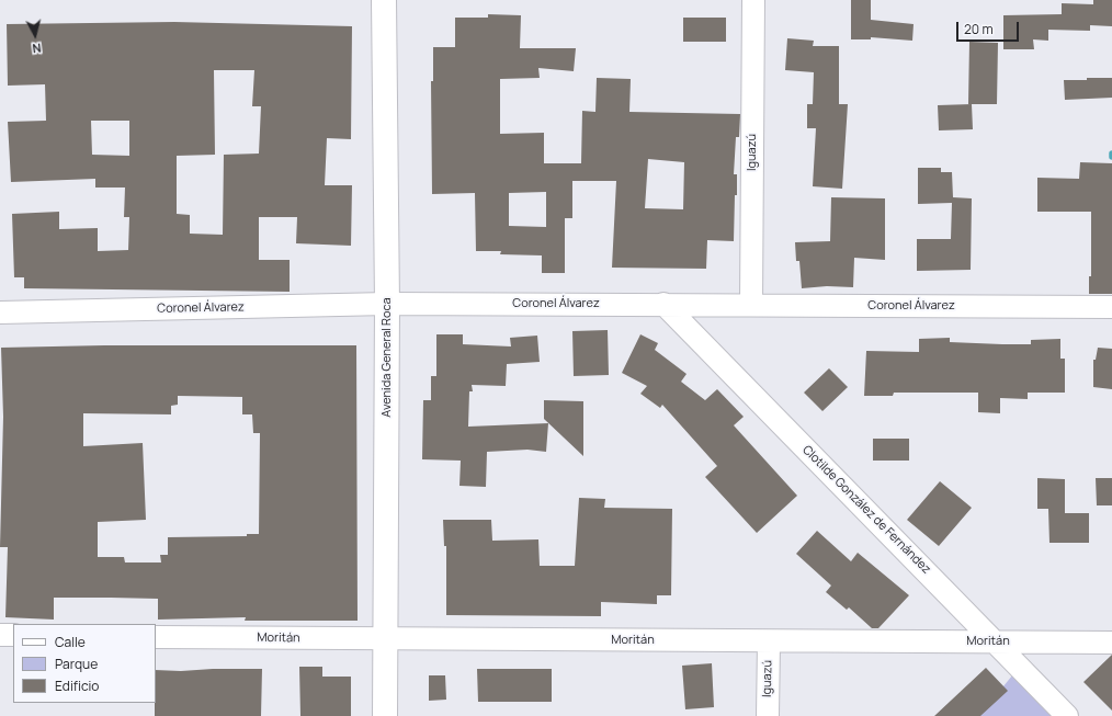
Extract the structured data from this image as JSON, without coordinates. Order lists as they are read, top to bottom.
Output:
{
  "streets": {
    "main road": ["Avenida General Roca"],
    "street": [
      "Iguazú",
      "Coronel Álvarez",
      "Clotilde González de Fernández",
      "Moritán"
    ]
  },
  "crossings": [
    ["Iguazú", "Coronel Álvarez"],
    ["Iguazú", "Moritán"],
    ["Coronel Álvarez", "Avenida General Roca"],
    ["Coronel Álvarez", "Clotilde González de Fernández"],
    ["Avenida General Roca", "Moritán"],
    ["Clotilde González de Fernández", "Moritán"]
  ],
  "legend": ["Calle", "Parque", "Edificio"],
  "scale_bar": "20 m",
  "north": "bottom"
}
